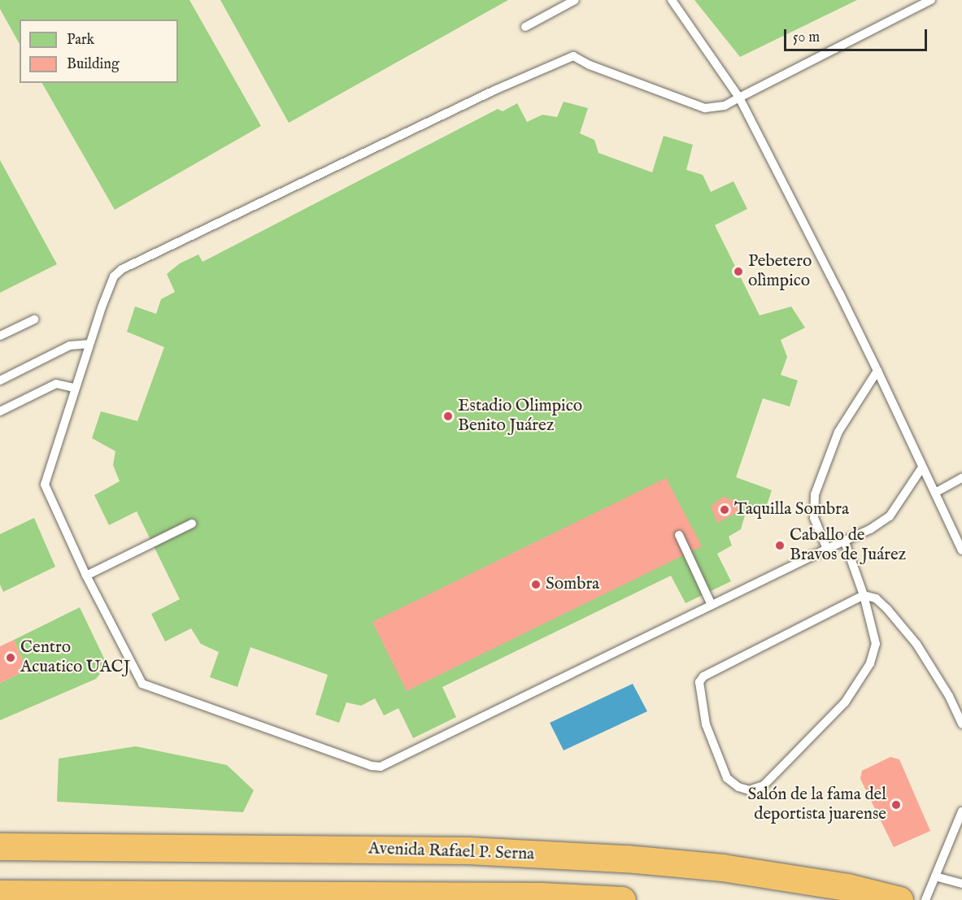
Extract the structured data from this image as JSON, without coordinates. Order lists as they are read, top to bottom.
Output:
{
  "streets": {
    "highway": ["Avenida Rafael P. Serna"]
  },
  "places": [
    "Pebetero olìmpico",
    "Estadio Olimpico Benito Juárez",
    "Taquilla Sombra",
    "Caballo de Bravos de Juárez",
    "Sombra",
    "Centro Acuatico UACJ",
    "Salón de la fama del deportista juarense"
  ],
  "legend": ["Park", "Building"],
  "scale_bar": "50 m"
}
